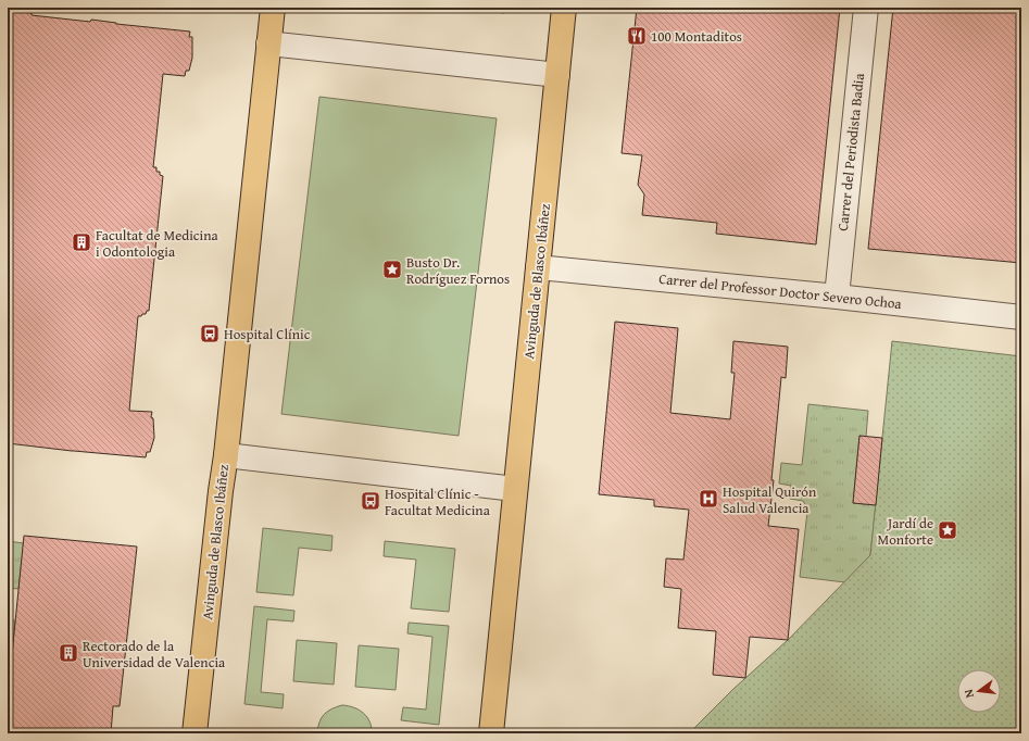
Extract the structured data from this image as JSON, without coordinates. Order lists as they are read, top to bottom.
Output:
{
  "streets": {
    "main road": ["Avinguda de Blasco Ibáñez"],
    "street": ["Carrer del Periodista Badia", "Carrer del Professor Doctor Severo Ochoa"]
  },
  "crossings": [
    ["Carrer del Periodista Badia", "Carrer del Professor Doctor Severo Ochoa"],
    ["Avinguda de Blasco Ibáñez", "Carrer del Professor Doctor Severo Ochoa"]
  ],
  "places": {
    "restaurant": ["100 Montaditos"],
    "building": ["Facultat de Medicina i Odontologia", "Rectorado de la Universidad de Valencia"],
    "place": ["Busto Dr. Rodríguez Fornos", "Jardí de Monforte"],
    "bus stop": ["Hospital Clínic", "Hospital Clínic - Facultat Medicina"],
    "hospital": ["Hospital Quirón Salud Valencia"]
  },
  "north": "left"
}
